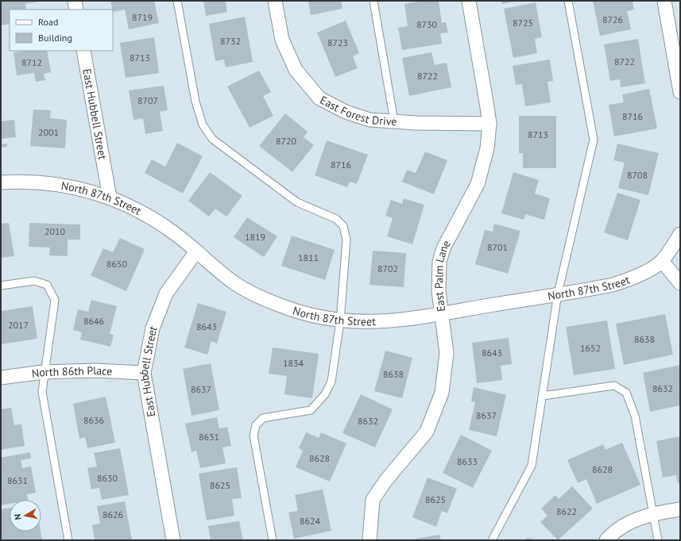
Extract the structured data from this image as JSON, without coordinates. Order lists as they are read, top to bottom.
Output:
{
  "streets": {
    "street": [
      "East Forest Drive",
      "East Hubbell Street",
      "North 87th Street",
      "East Palm Lane",
      "North 86th Place"
    ]
  },
  "crossings": [
    ["East Forest Drive", "East Palm Lane"],
    ["East Hubbell Street", "North 87th Street"],
    ["East Hubbell Street", "North 86th Place"],
    ["North 87th Street", "East Palm Lane"]
  ],
  "house_numbers": [
    "8719",
    "8726",
    "8725",
    "8730",
    "8732",
    "8723",
    "8713",
    "8722",
    "8712",
    "8722",
    "8707",
    "8716",
    "2001",
    "8713",
    "8720",
    "8716",
    "8708",
    "2010",
    "1819",
    "8701",
    "1811",
    "8650",
    "8702",
    "8646",
    "2017",
    "8643",
    "8638",
    "1652",
    "8643",
    "1834",
    "8638",
    "8632",
    "8637",
    "8637",
    "8636",
    "8632",
    "8631",
    "8628",
    "8633",
    "8628",
    "8630",
    "8631",
    "8625",
    "8625",
    "8622",
    "8626",
    "8624"
  ],
  "legend": ["Road", "Building"],
  "north": "left"
}
